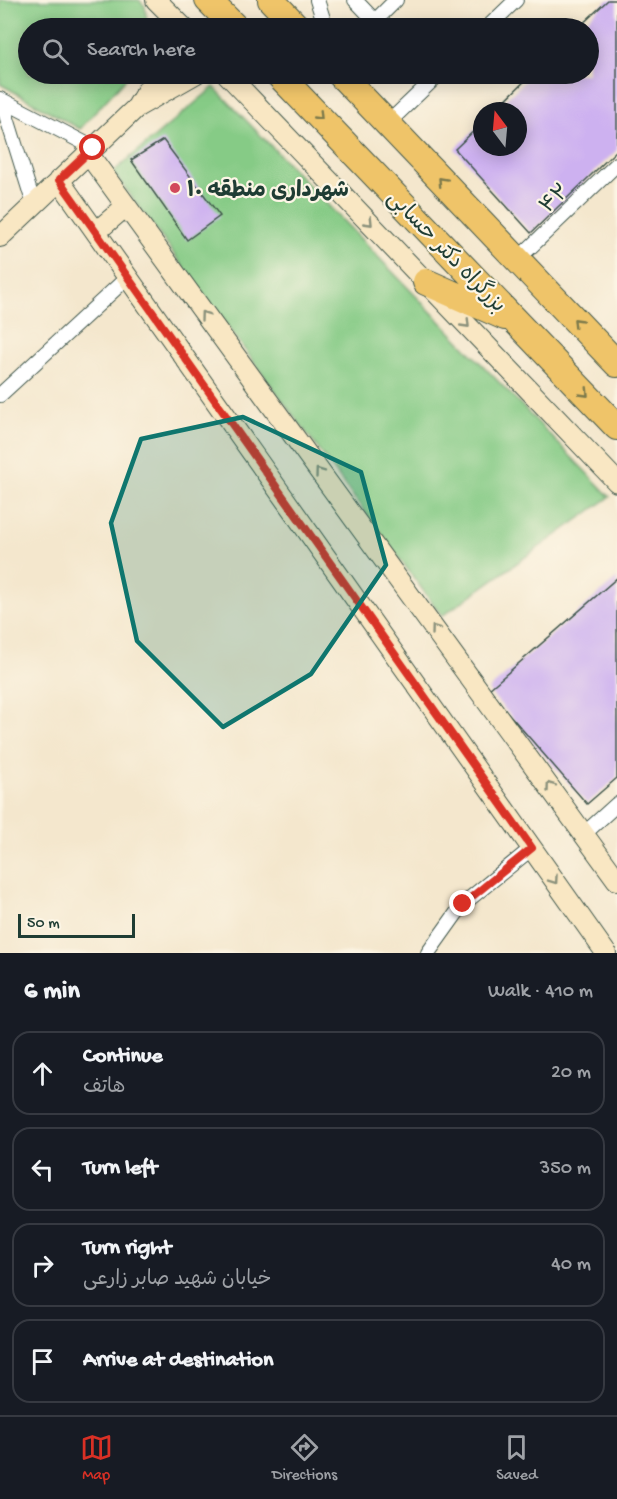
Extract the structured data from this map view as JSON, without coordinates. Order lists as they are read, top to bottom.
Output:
{
  "streets": {
    "highway": ["بزرگراه دکتر حسابی"],
    "street": ["۴۲"]
  },
  "crossings": [
    ["۴۲", "بزرگراه دکتر حسابی"]
  ],
  "places": ["شهرداری منطقه ۱۰"],
  "scale_bar": "50 m",
  "north": "top",
  "page": {
    "search": "Search here",
    "scale": "50 m",
    "heading": ["6 min", "Walk · 410 m"],
    "list": [
      ["Continue", "هاتف", "20 m"],
      ["Turn left", "350 m"],
      ["Turn right", "خیابان شهید صابر زارعی", "40 m"],
      "Arrive at destination"
    ],
    "nav": ["Map", "Directions", "Saved"]
  }
}
